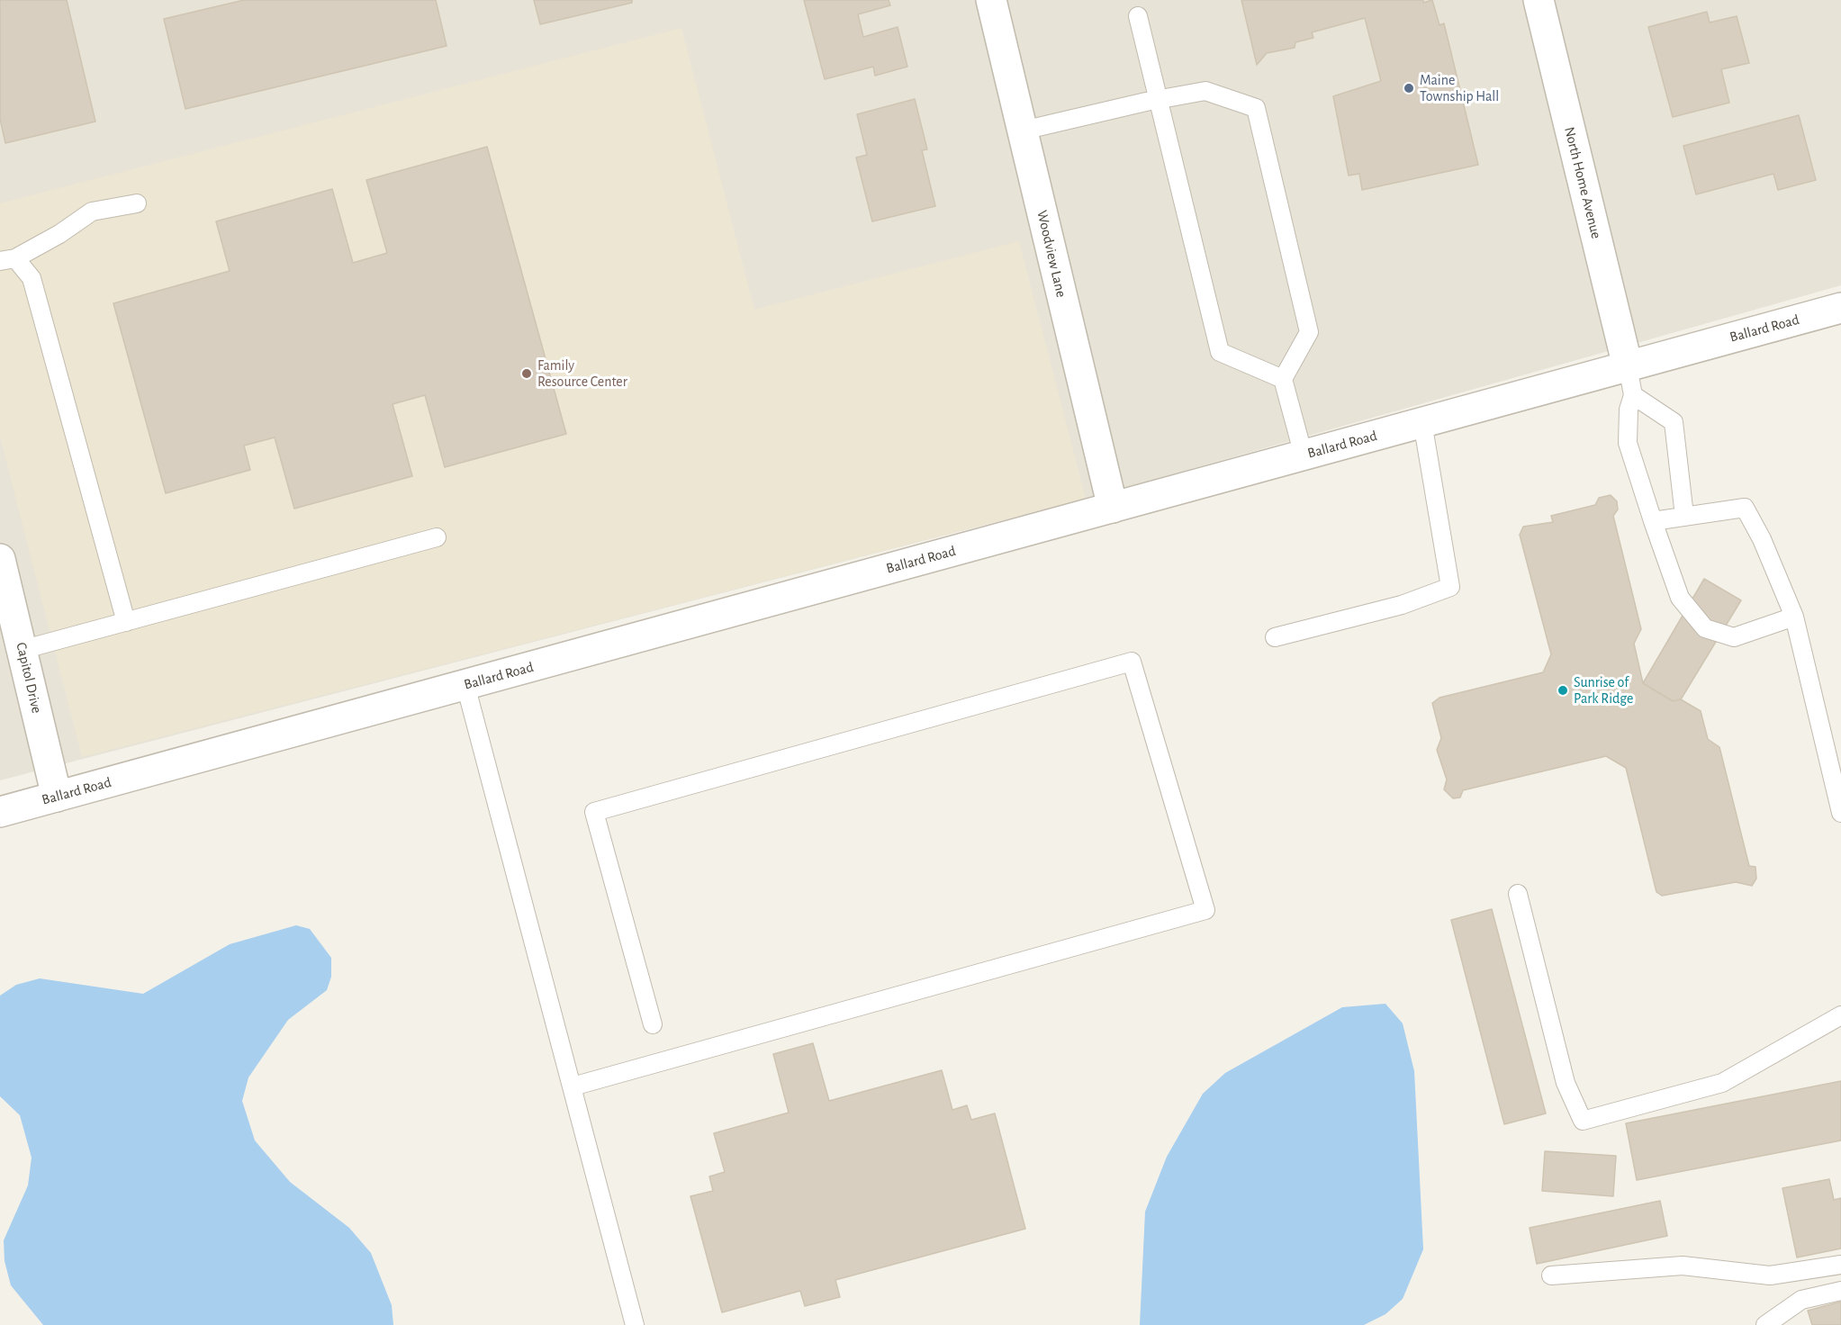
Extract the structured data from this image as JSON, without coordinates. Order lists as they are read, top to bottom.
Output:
{
  "streets": {
    "street": [
      "North Home Avenue",
      "Woodview Lane",
      "Ballard Road",
      "Capitol Drive"
    ]
  },
  "crossings": [
    ["North Home Avenue", "Ballard Road"],
    ["Woodview Lane", "Ballard Road"],
    ["Ballard Road", "Capitol Drive"]
  ],
  "places": ["Maine Township Hall", "Family Resource Center", "Sunrise of Park Ridge"]
}
